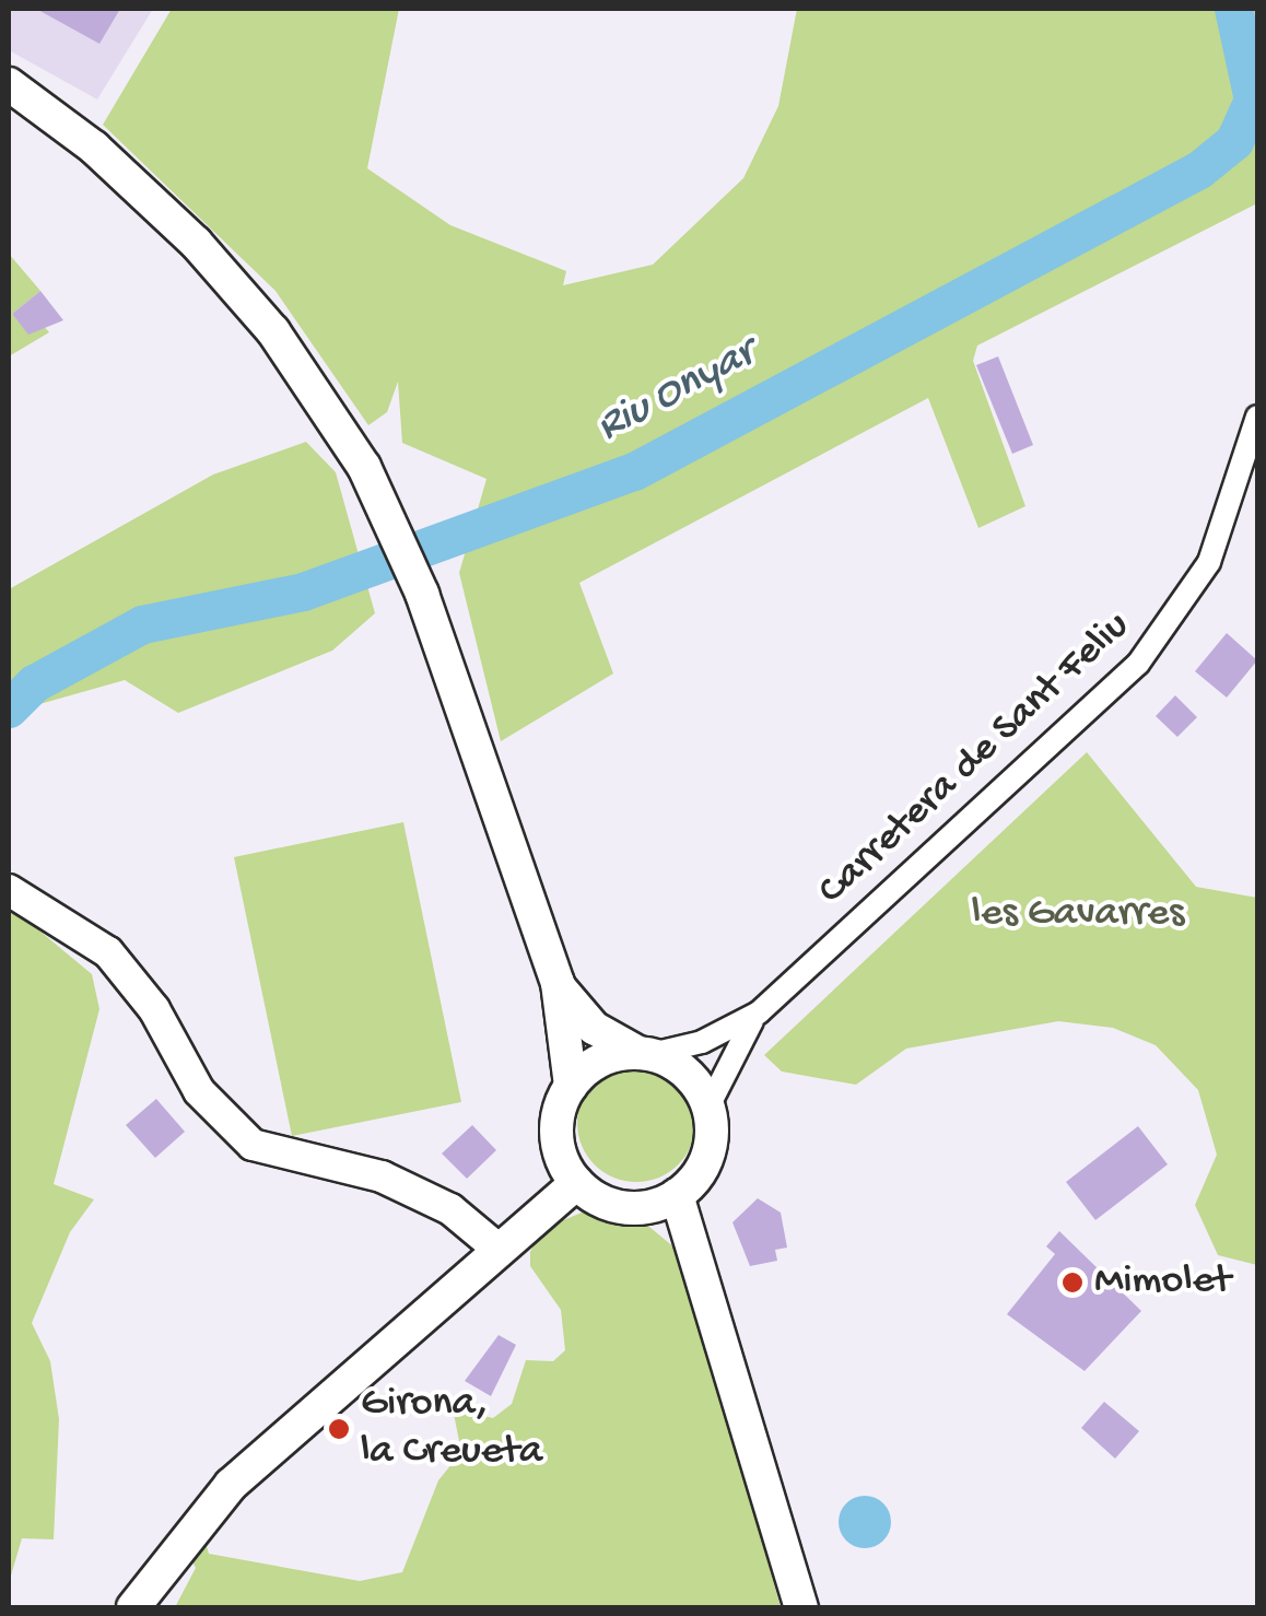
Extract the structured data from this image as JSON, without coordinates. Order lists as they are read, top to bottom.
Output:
{
  "streets": {
    "street": ["Carretera de Sant Feliu"]
  },
  "water": ["Riu Onyar"],
  "parks": ["les Gavarres"],
  "places": ["Mimolet", "Girona, la Creueta"]
}
